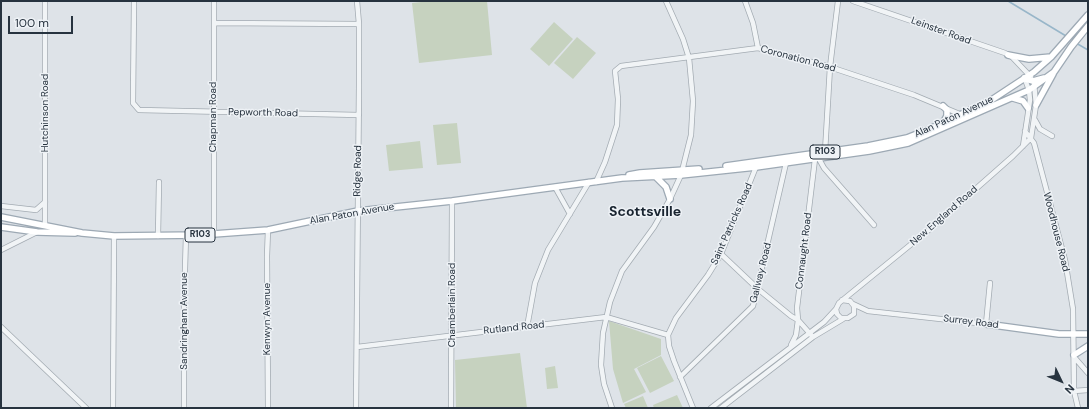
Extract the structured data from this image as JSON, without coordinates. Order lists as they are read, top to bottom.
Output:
{
  "streets": {
    "main road": ["Alan Paton Avenue", "R103", "Surrey Road"],
    "street": [
      "Leinster Road",
      "Coronation Road",
      "Hutchinson Road",
      "Pepworth Road",
      "Chapman Road",
      "Ridge Road",
      "New England Road",
      "Saint Patricks Road",
      "Woodhouse Road",
      "Connaught Road",
      "Gallway Road",
      "Chamberlain Road",
      "Kenwyn Avenue",
      "Sandringham Avenue",
      "Rutland Road"
    ]
  },
  "crossings": [
    ["Leinster Road", "Alan Paton Avenue"],
    ["Leinster Road", "New England Road"],
    ["Coronation Road", "Alan Paton Avenue"],
    ["Hutchinson Road", "Alan Paton Avenue"],
    ["Pepworth Road", "Chapman Road"],
    ["Pepworth Road", "Ridge Road"],
    ["Chapman Road", "Alan Paton Avenue"],
    ["Alan Paton Avenue", "Ridge Road"],
    ["Alan Paton Avenue", "New England Road"],
    ["Alan Paton Avenue", "Saint Patricks Road"],
    ["Alan Paton Avenue", "Connaught Road"],
    ["Alan Paton Avenue", "Gallway Road"],
    ["Alan Paton Avenue", "Chamberlain Road"],
    ["Alan Paton Avenue", "Kenwyn Avenue"],
    ["Alan Paton Avenue", "Sandringham Avenue"],
    ["Ridge Road", "Rutland Road"],
    ["New England Road", "Woodhouse Road"],
    ["New England Road", "Surrey Road"],
    ["Saint Patricks Road", "Rutland Road"],
    ["Woodhouse Road", "Surrey Road"],
    ["Chamberlain Road", "Rutland Road"]
  ],
  "districts": ["Scottsville"],
  "scale_bar": "100 m",
  "north": "bottom right"
}
